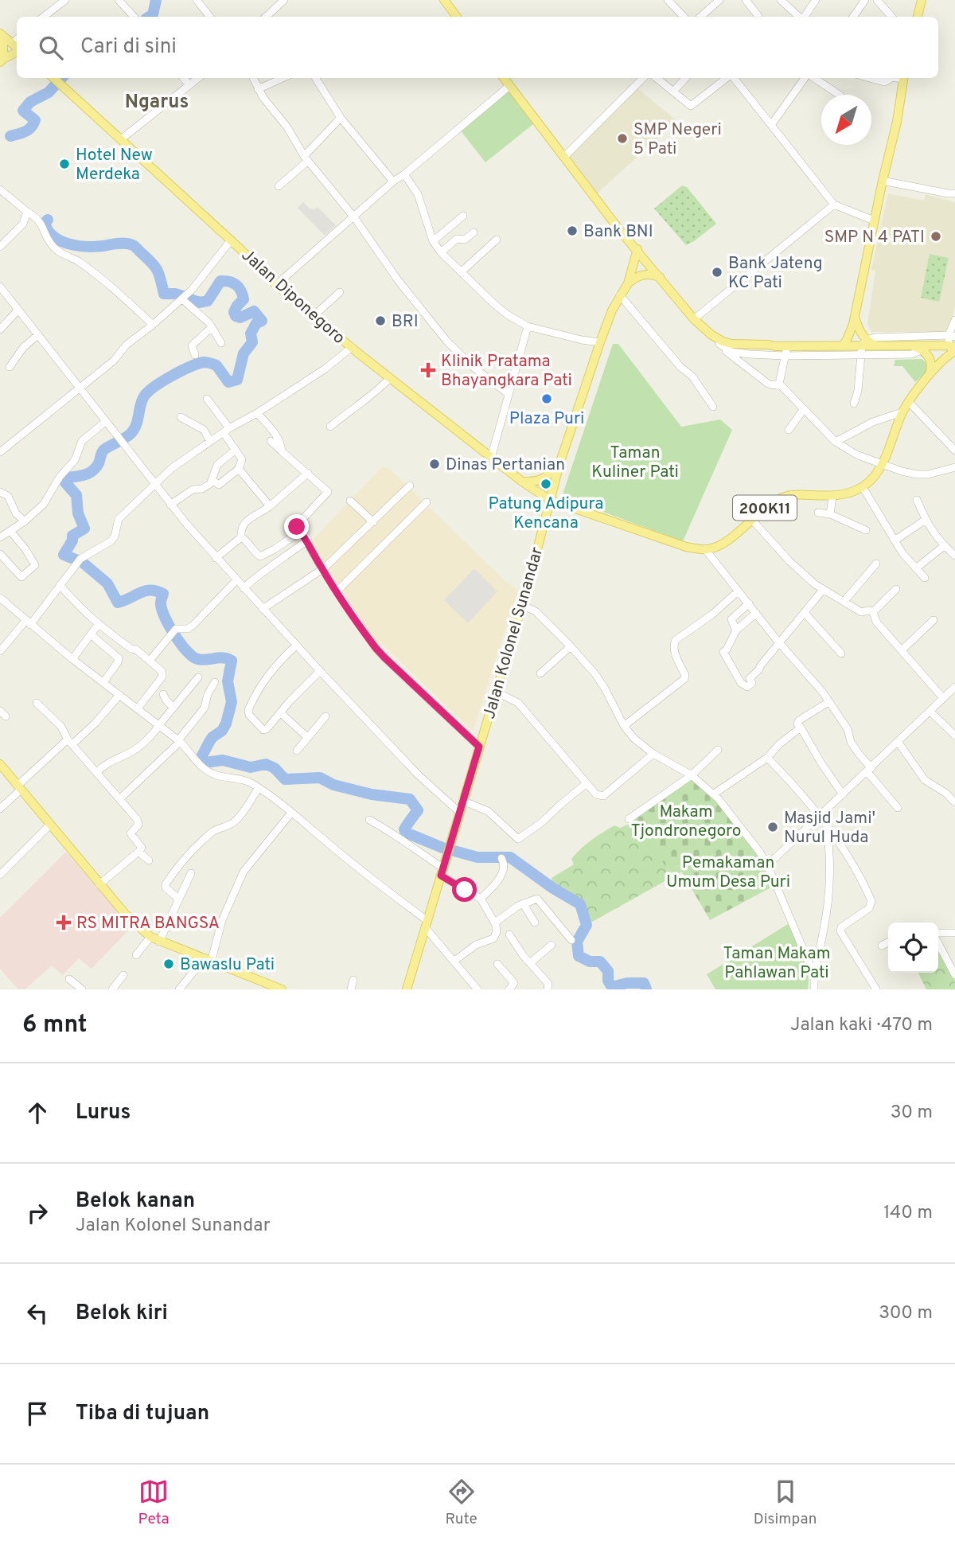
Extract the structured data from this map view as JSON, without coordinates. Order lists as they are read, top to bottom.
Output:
{
  "streets": {
    "main road": ["Jalan Diponegoro", "200K11", "Jalan Kolonel Sunandar"]
  },
  "crossings": [
    ["Jalan Diponegoro", "200K11"],
    ["Jalan Diponegoro", "Jalan Kolonel Sunandar"]
  ],
  "districts": ["Ngarus"],
  "parks": [
    "Taman Kuliner Pati",
    "Makam Tjondronegoro",
    "Pemakaman Umum Desa Puri",
    "Taman Makam Pahlawan Pati"
  ],
  "places": {
    "other": [
      "SMP Negeri 5 Pati",
      "Hotel New Merdeka",
      "Bank BNI",
      "SMP N 4 PATI",
      "Bank Jateng KC Pati",
      "BRI",
      "Plaza Puri",
      "Dinas Pertanian",
      "Patung Adipura Kencana",
      "Masjid Jami' Nurul Huda",
      "Bawaslu Pati"
    ],
    "health": ["Klinik Pratama Bhayangkara Pati", "RS MITRA BANGSA"]
  },
  "north": "bottom left",
  "page": {
    "search": "Cari di sini",
    "heading": ["6 mnt", "Jalan kaki · 470 m"],
    "list": [
      ["Lurus", "30 m"],
      ["Belok kanan", "Jalan Kolonel Sunandar", "140 m"],
      ["Belok kiri", "300 m"],
      "Tiba di tujuan"
    ],
    "nav": ["Peta", "Rute", "Disimpan"]
  }
}
